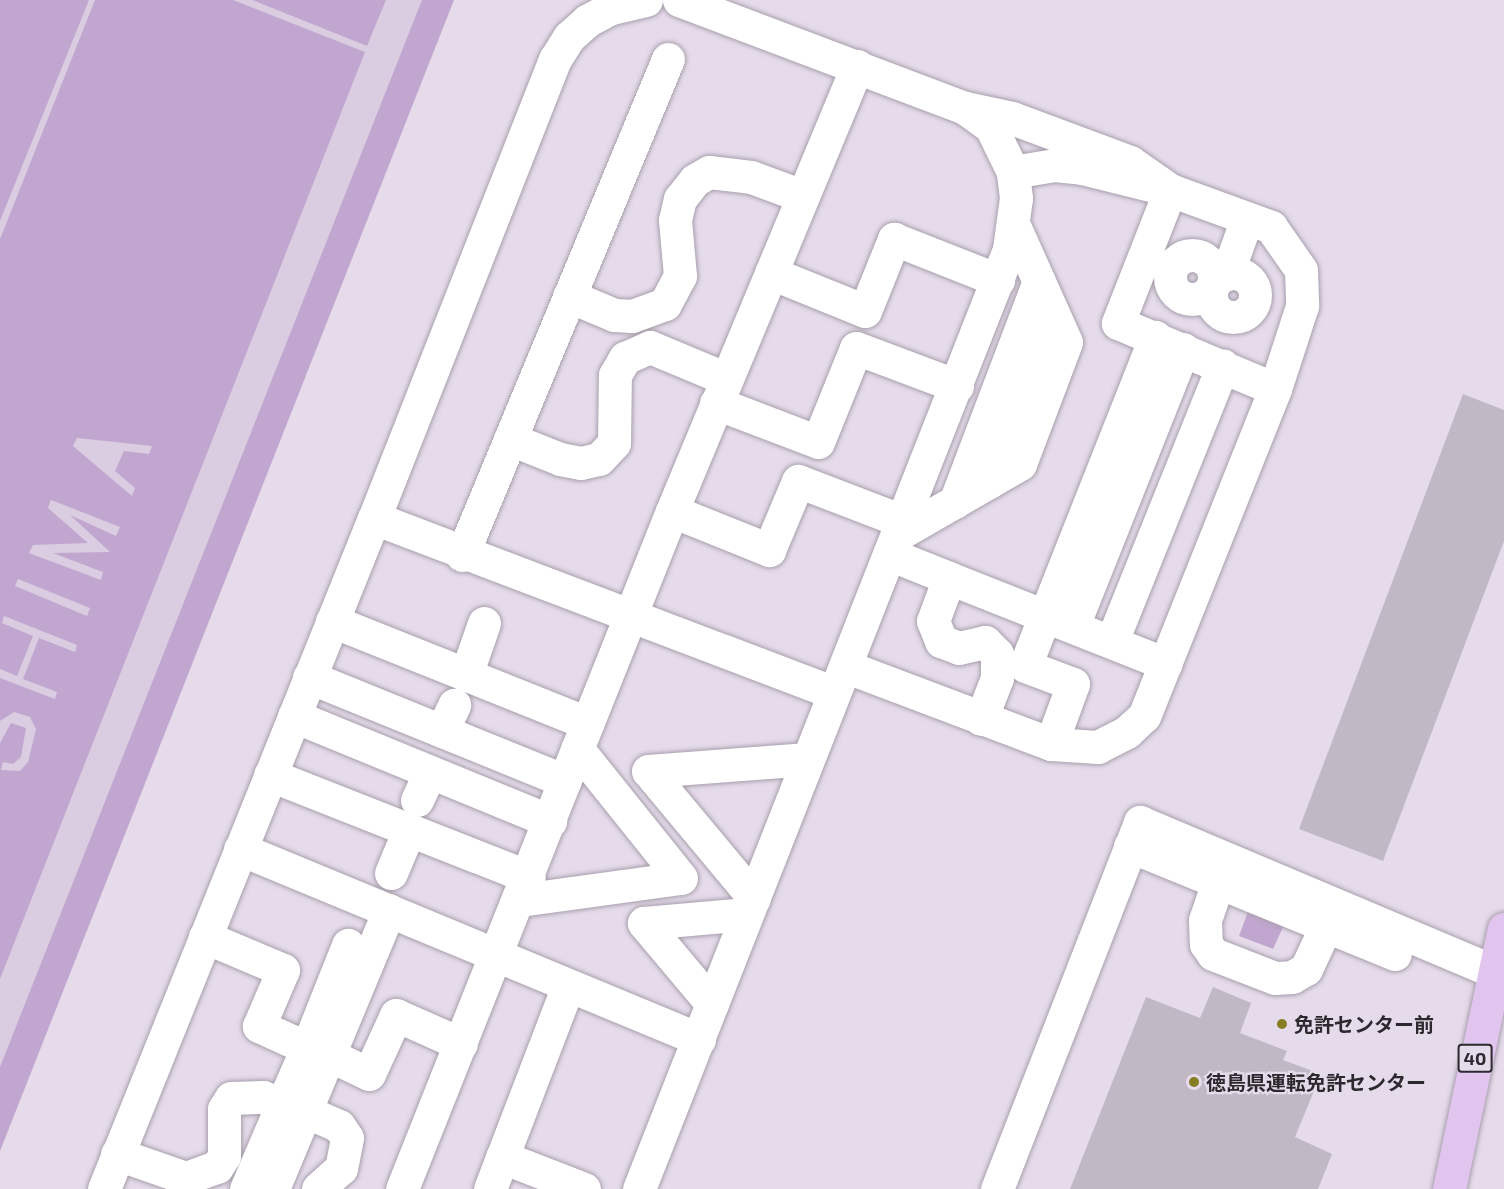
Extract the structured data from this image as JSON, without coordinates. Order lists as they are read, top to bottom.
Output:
{
  "streets": {
    "main road": ["40"]
  },
  "places": ["免許センター前", "徳島県運転免許センター"]
}
